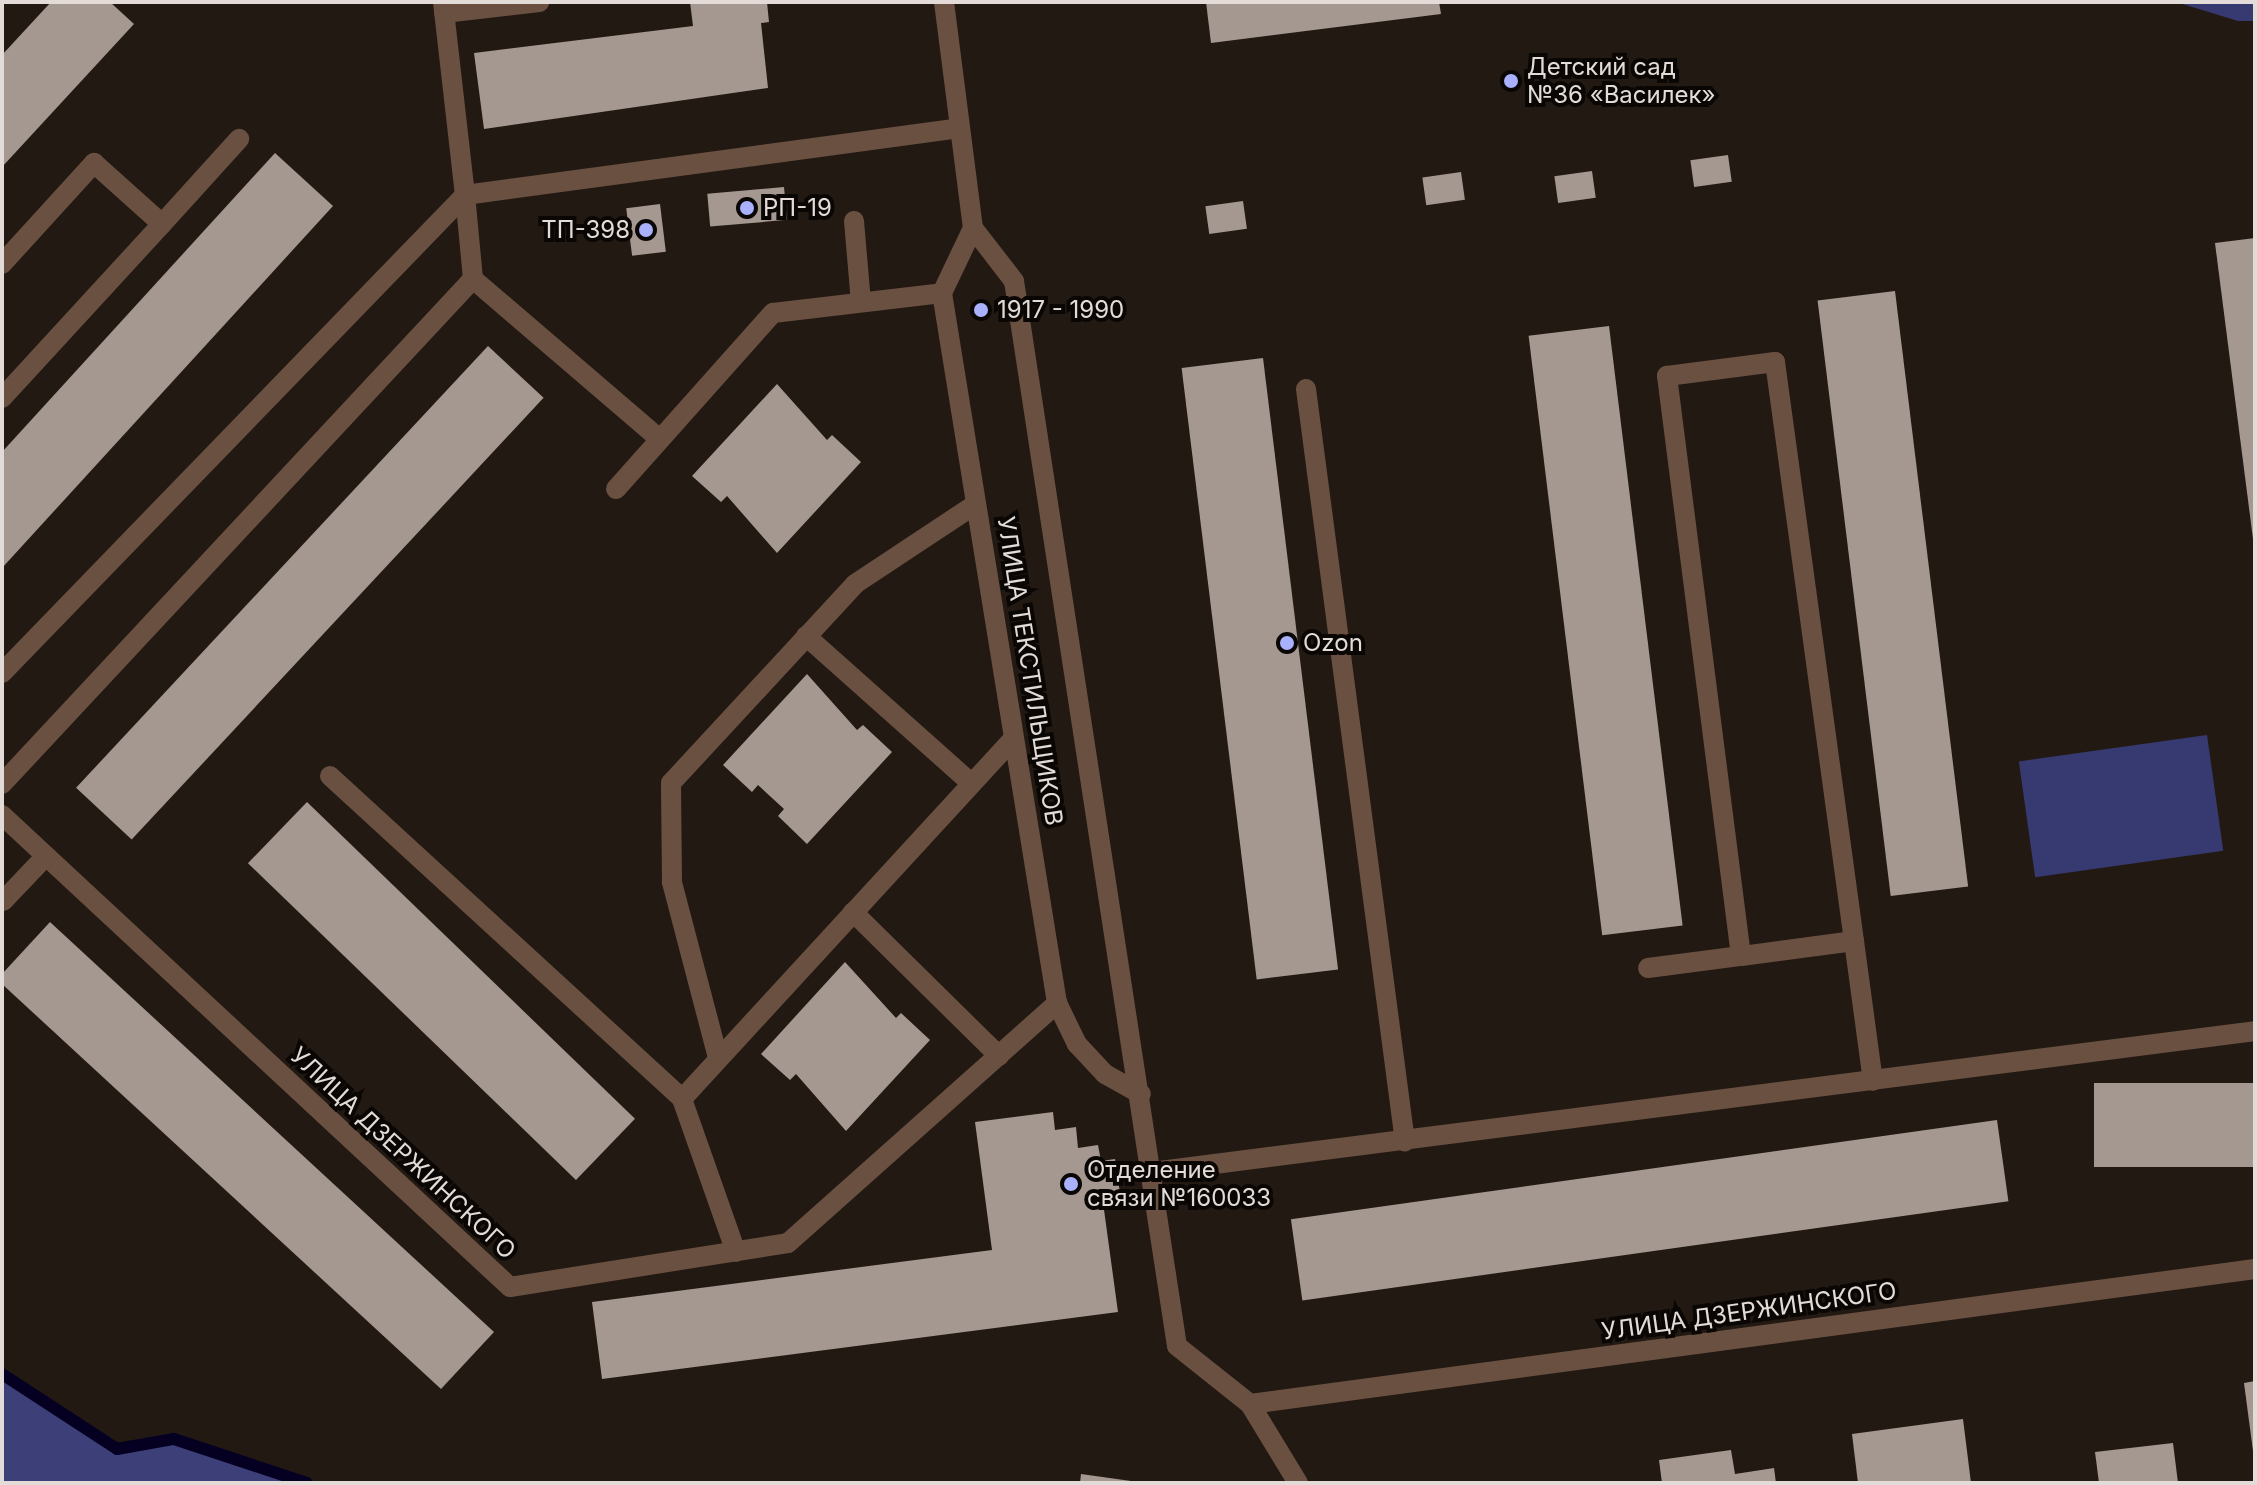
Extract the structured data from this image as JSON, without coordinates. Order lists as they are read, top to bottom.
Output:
{
  "streets": {
    "street": ["УЛИЦА ТЕКСТИЛЬЩИКОВ", "УЛИЦА ДЗЕРЖИНСКОГО"]
  },
  "crossings": [
    ["УЛИЦА ТЕКСТИЛЬЩИКОВ", "УЛИЦА ДЗЕРЖИНСКОГО"]
  ],
  "places": [
    "Детский сад №36 «Василек»",
    "РП-19",
    "ТП-398",
    "1917 - 1990",
    "Ozon",
    "Отделение связи №160033"
  ]
}
